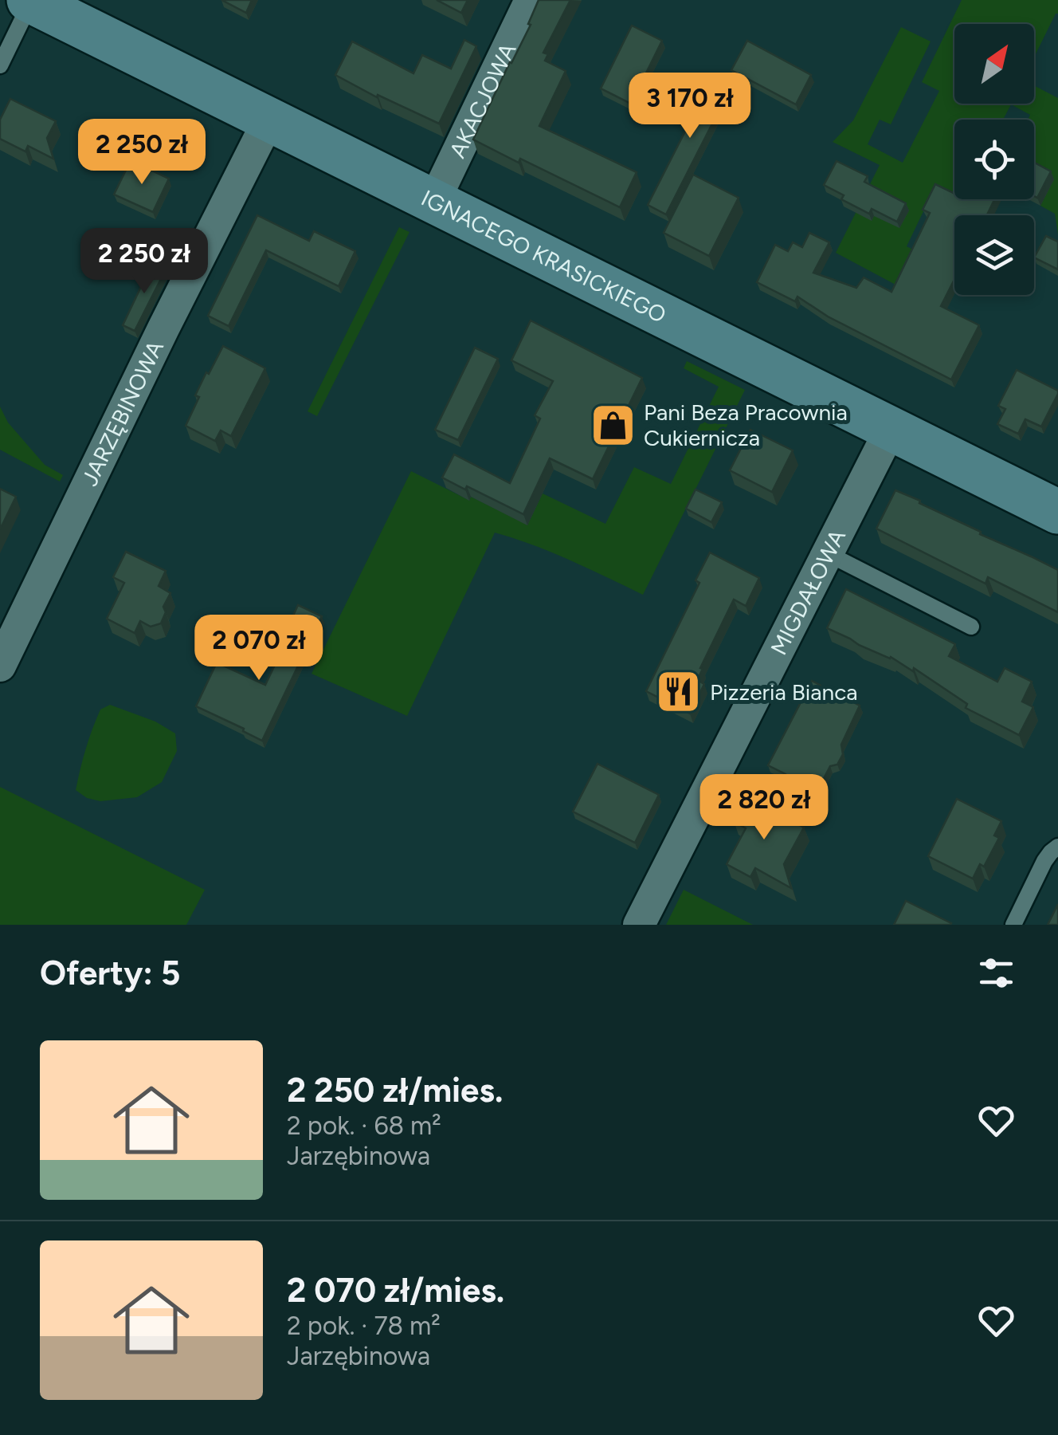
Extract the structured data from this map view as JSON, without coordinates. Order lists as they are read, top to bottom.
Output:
{
  "streets": {
    "street": [
      "AKACJOWA",
      "IGNACEGO KRASICKIEGO",
      "JARZĘBINOWA",
      "MIGDAŁOWA"
    ]
  },
  "crossings": [
    ["AKACJOWA", "IGNACEGO KRASICKIEGO"],
    ["IGNACEGO KRASICKIEGO", "JARZĘBINOWA"],
    ["IGNACEGO KRASICKIEGO", "MIGDAŁOWA"]
  ],
  "places": {
    "shop": ["Pani Beza Pracownia Cukiernicza"],
    "restaurant": ["Pizzeria Bianca"]
  },
  "north": "top right",
  "page": {
    "price": [
      "3 170 zł",
      "2 250 zł",
      "2 250 zł",
      "2 070 zł",
      "2 820 zł"
    ],
    "heading": "Oferty: 5",
    "list": [
      {
        "name": "2 250 zł/mies.",
        "note": "2 pok. · 68 m² · Jarzębinowa"
      },
      {
        "name": "2 070 zł/mies.",
        "note": "2 pok. · 78 m² · Jarzębinowa"
      }
    ]
  }
}
